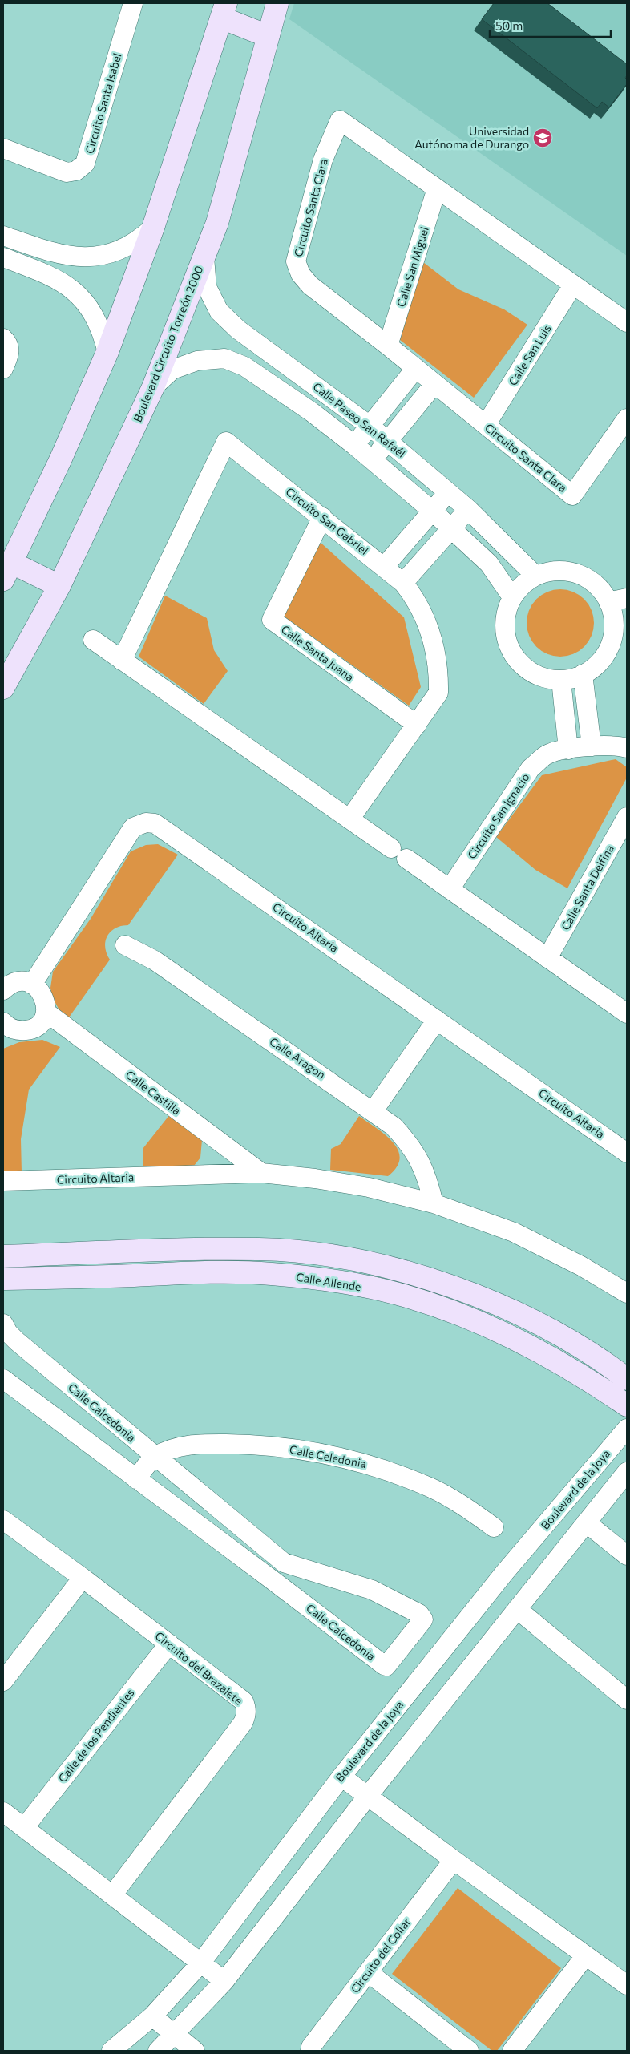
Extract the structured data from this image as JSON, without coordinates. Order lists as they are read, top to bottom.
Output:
{
  "streets": {
    "main road": ["Boulevard Circuito Torreón 2000", "Calle Allende"],
    "street": [
      "Circuito Santa Isabel",
      "Circuito Santa Clara",
      "Calle San Miguel",
      "Calle San Luis",
      "Calle Paseo San Rafaél",
      "Circuito San Gabriel",
      "Calle Santa Juana",
      "Circuito San Ignacio",
      "Calle Santa Delfina",
      "Circuito Altaria",
      "Calle Aragon",
      "Calle Castilla",
      "Calle Calcedonia",
      "Calle Celedonia",
      "Boulevard de la Joya",
      "Circuito del Brazalete",
      "Calle de los Pendientes",
      "Circuito del Collar"
    ]
  },
  "crossings": [
    ["Circuito Santa Clara", "Calle San Miguel"],
    ["Circuito Santa Clara", "Calle San Luis"],
    ["Boulevard Circuito Torreón 2000", "Calle Paseo San Rafaél"],
    ["Circuito San Gabriel", "Calle Santa Juana"],
    ["Circuito Altaria", "Calle Aragon"],
    ["Circuito Altaria", "Calle Castilla"],
    ["Calle Calcedonia", "Calle Celedonia"],
    ["Circuito del Brazalete", "Calle de los Pendientes"]
  ],
  "places": {
    "school or university": ["Universidad Autónoma de Durango"]
  },
  "scale_bar": "50 m"
}
